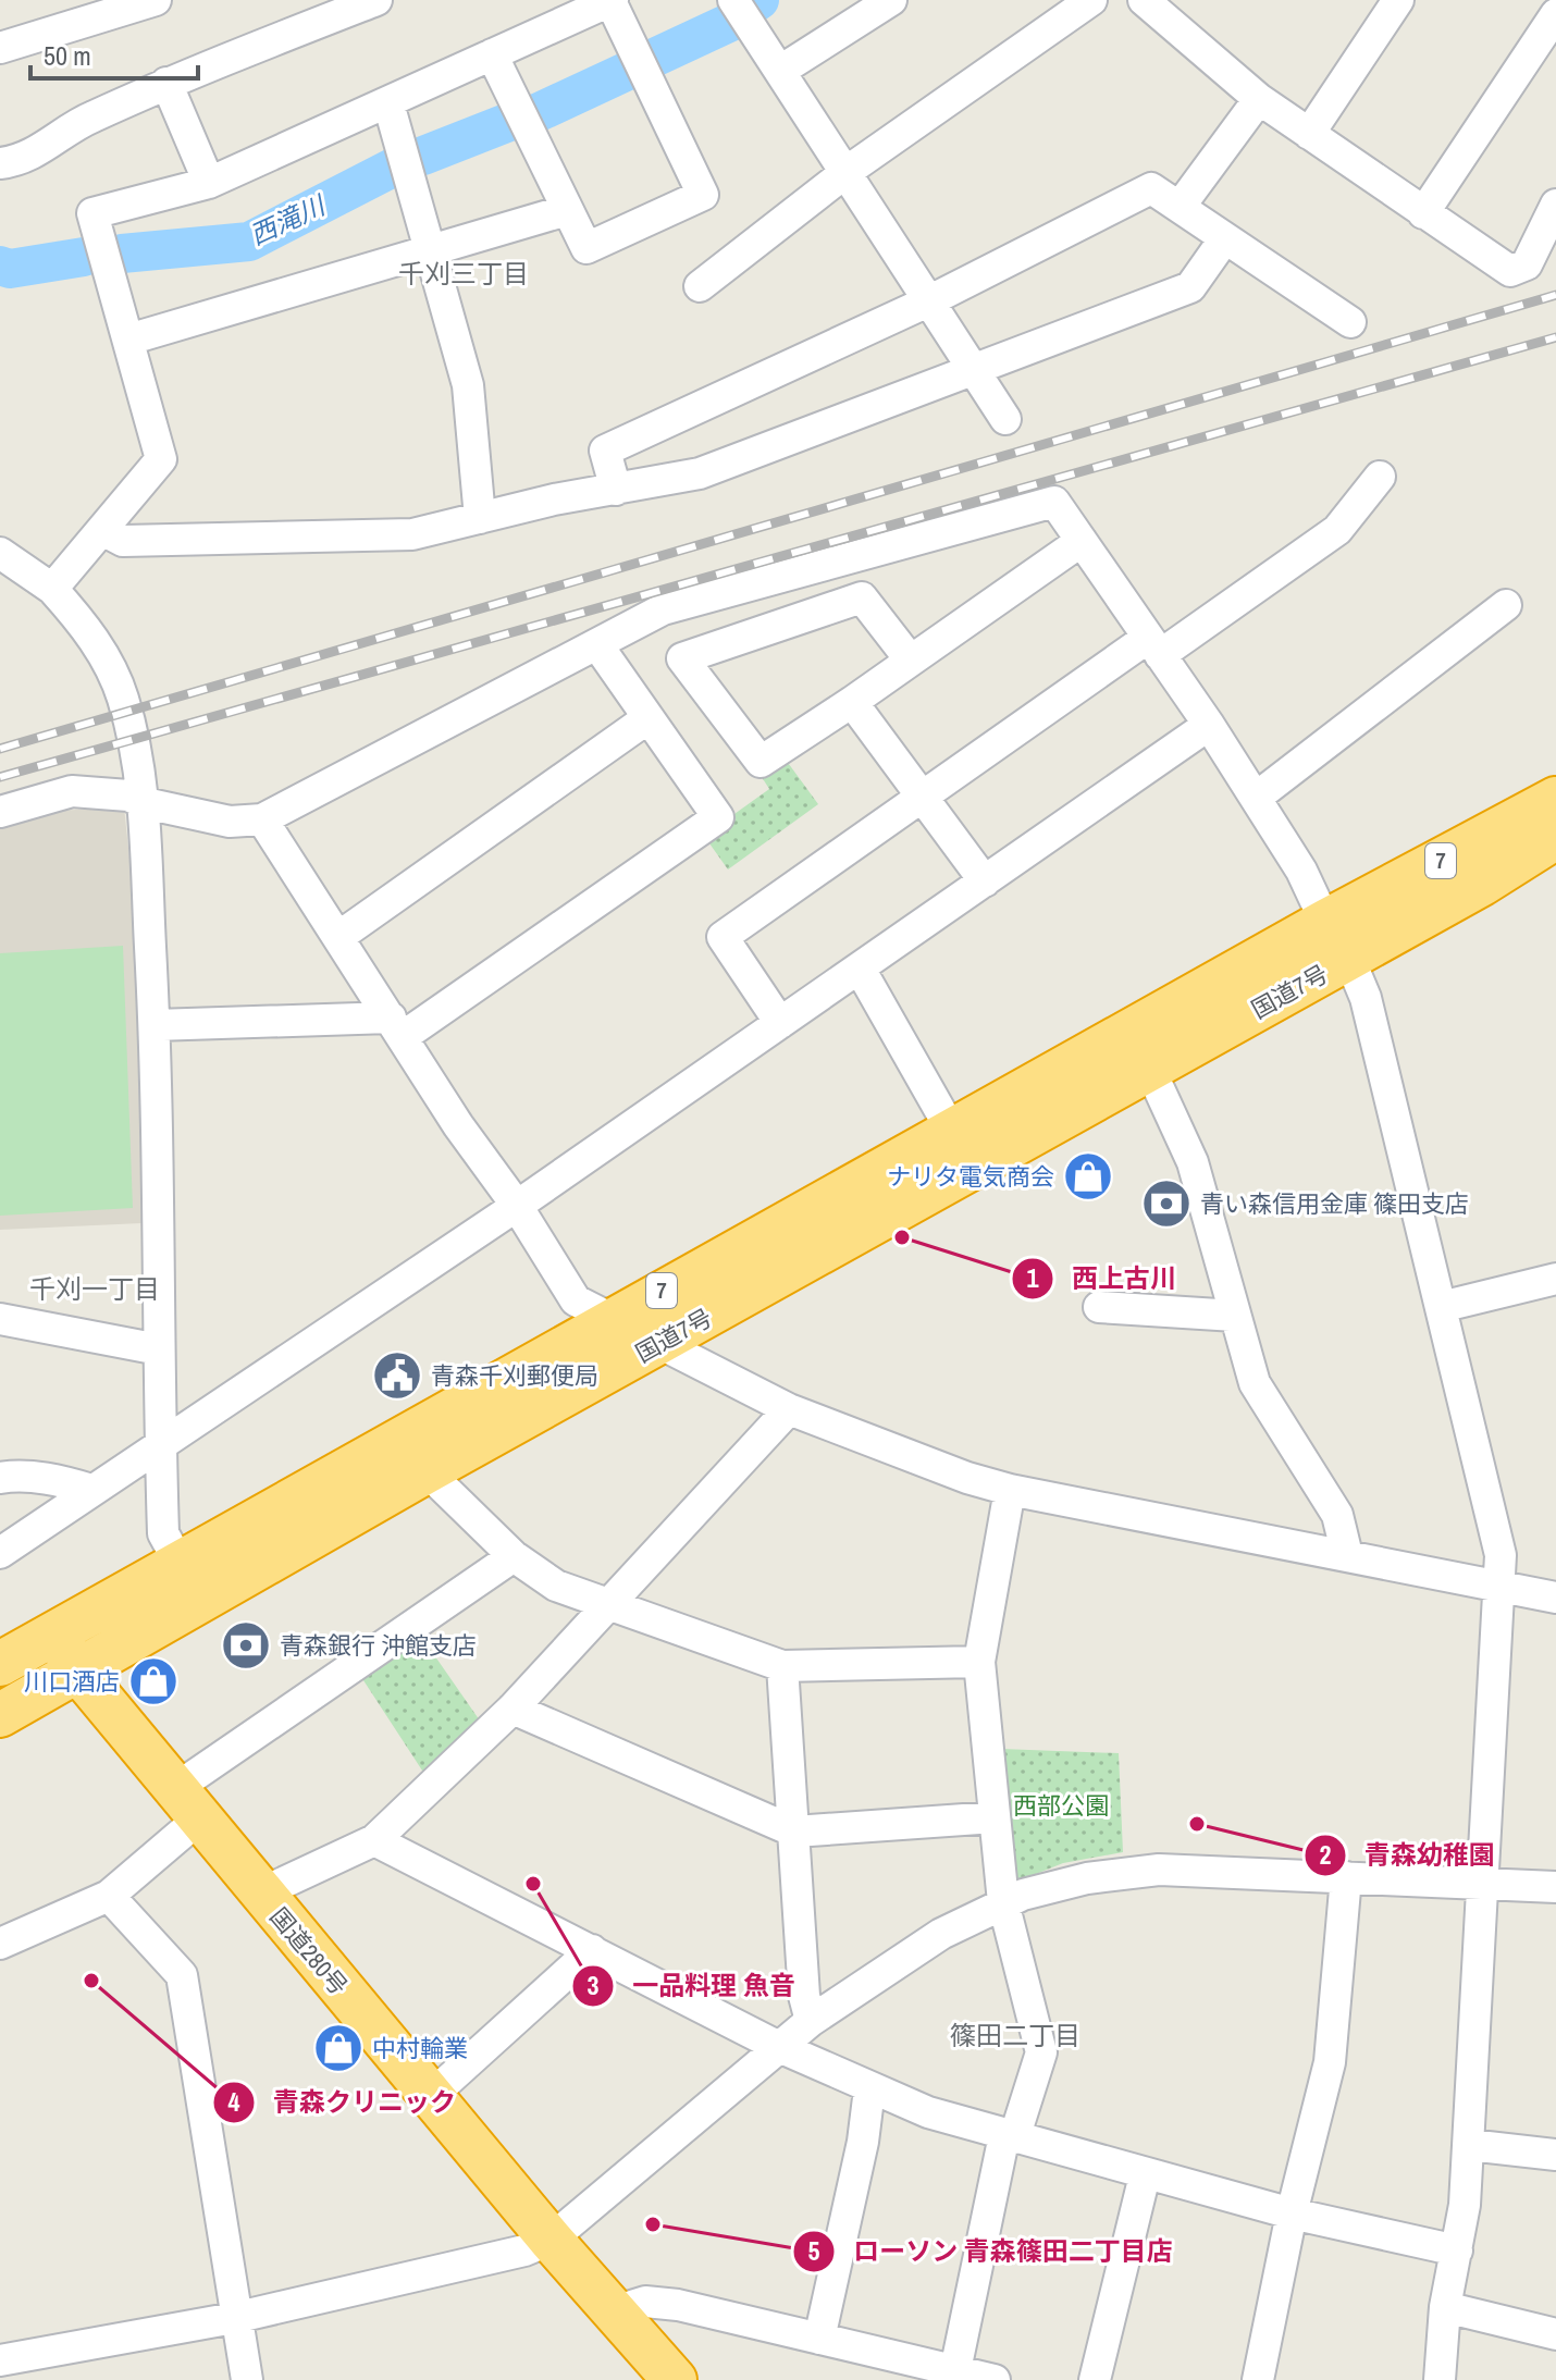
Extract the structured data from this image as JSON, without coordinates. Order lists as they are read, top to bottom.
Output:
{
  "streets": {
    "highway": ["7", "国道7号", "国道280号"]
  },
  "crossings": [
    ["7", "国道7号"],
    ["国道7号", "国道280号"]
  ],
  "districts": ["千刈三丁目", "千刈一丁目", "篠田二丁目"],
  "water": ["西滝川"],
  "parks": ["西部公園"],
  "places": {
    "shop": ["ナリタ電気商会", "川口酒店", "中村輪業"],
    "bank": ["青い森信用金庫 篠田支店", "青森銀行 沖館支店"],
    "other": [
      "西上古川",
      "青森幼稚園",
      "一品料理 魚音",
      "青森クリニック",
      "ローソン 青森篠田二丁目店"
    ],
    "public building": ["青森千刈郵便局"]
  },
  "scale_bar": "50 m"
}
